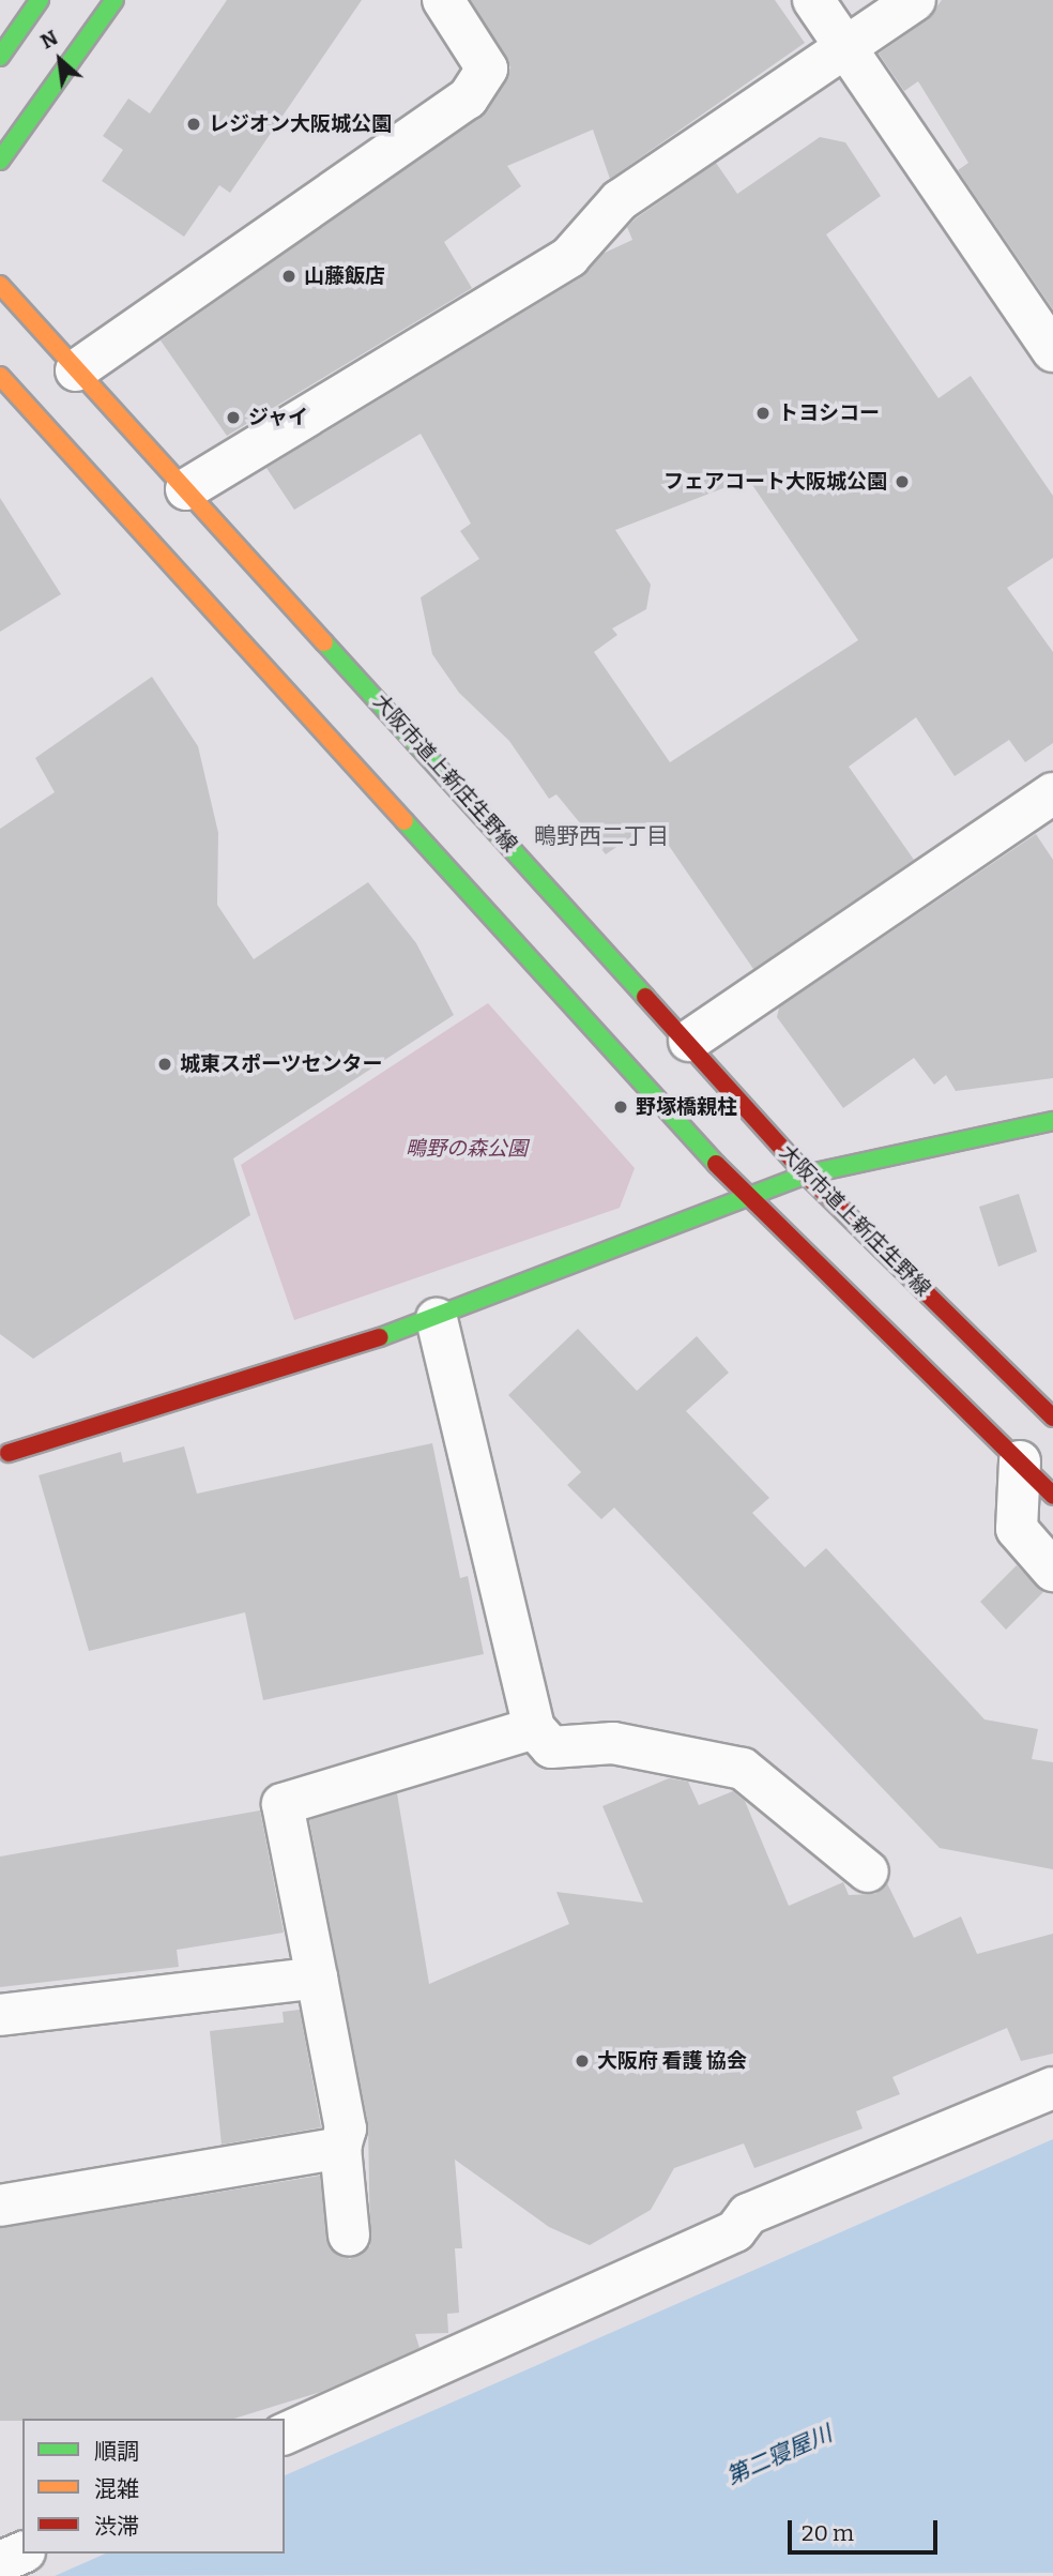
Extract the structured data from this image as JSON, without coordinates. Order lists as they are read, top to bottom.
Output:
{
  "streets": {
    "main road": ["大阪市道上新庄生野線"]
  },
  "districts": ["鴫野西二丁目"],
  "water": ["第二寝屋川"],
  "parks": ["鴫野の森公園"],
  "places": [
    "レジオン大阪城公園",
    "山藤飯店",
    "トヨシコー",
    "ジャイ",
    "フェアコート大阪城公園",
    "城東スポーツセンター",
    "野塚橋親柱",
    "大阪府 看護 協会"
  ],
  "legend": ["順調", "混雑", "渋滞"],
  "scale_bar": "20 m",
  "north": "top left"
}
